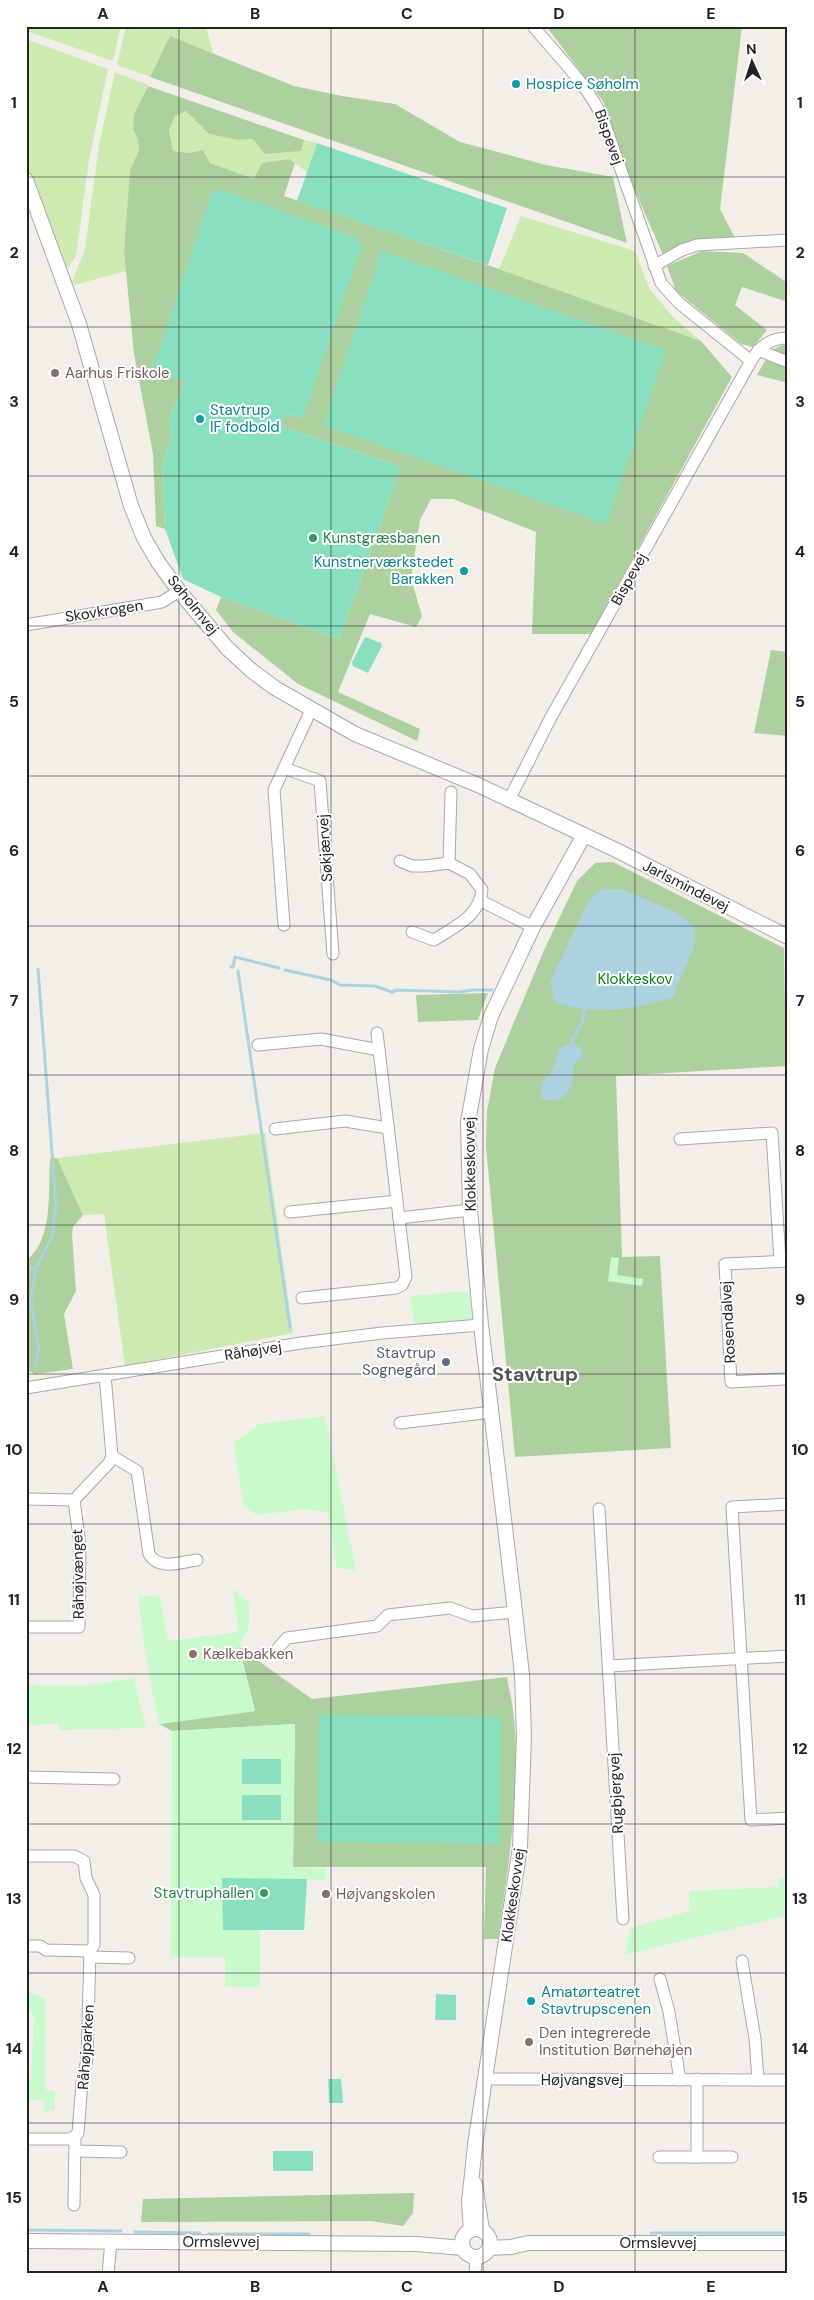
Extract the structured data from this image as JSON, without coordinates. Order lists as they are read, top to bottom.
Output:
{
  "streets": {
    "street": [
      "Bispevej",
      "Søholmvej",
      "Skovkrogen",
      "Søkjærvej",
      "Jarlsmindevej",
      "Klokkeskovvej",
      "Rosendalvej",
      "Råhøjvej",
      "Råhøjvænget",
      "Rugbjergvej",
      "Råhøjparken",
      "Højvangsvej",
      "Ormslevvej"
    ]
  },
  "crossings": [
    ["Bispevej", "Søholmvej"],
    ["Søholmvej", "Skovkrogen"],
    ["Søholmvej", "Jarlsmindevej"],
    ["Søholmvej", "Klokkeskovvej"],
    ["Jarlsmindevej", "Klokkeskovvej"],
    ["Klokkeskovvej", "Råhøjvej"],
    ["Klokkeskovvej", "Højvangsvej"],
    ["Klokkeskovvej", "Ormslevvej"]
  ],
  "districts": ["Stavtrup"],
  "parks": ["Klokkeskov"],
  "places": [
    "Hospice Søholm",
    "Aarhus Friskole",
    "Stavtrup IF fodbold",
    "Kunstgræsbanen",
    "Kunstnerværkstedet Barakken",
    "Stavtrup Sognegård",
    "Kælkebakken",
    "Stavtruphallen",
    "Højvangskolen",
    "Amatørteatret Stavtrupscenen",
    "Den integrerede Institution Børnehøjen"
  ],
  "north": "top",
  "grid": {
    "columns": [
      "A",
      "B",
      "C",
      "D",
      "E"
    ],
    "rows": [
      "1",
      "2",
      "3",
      "4",
      "5",
      "6",
      "7",
      "8",
      "9",
      "10",
      "11",
      "12",
      "13",
      "14",
      "15"
    ]
  }
}
